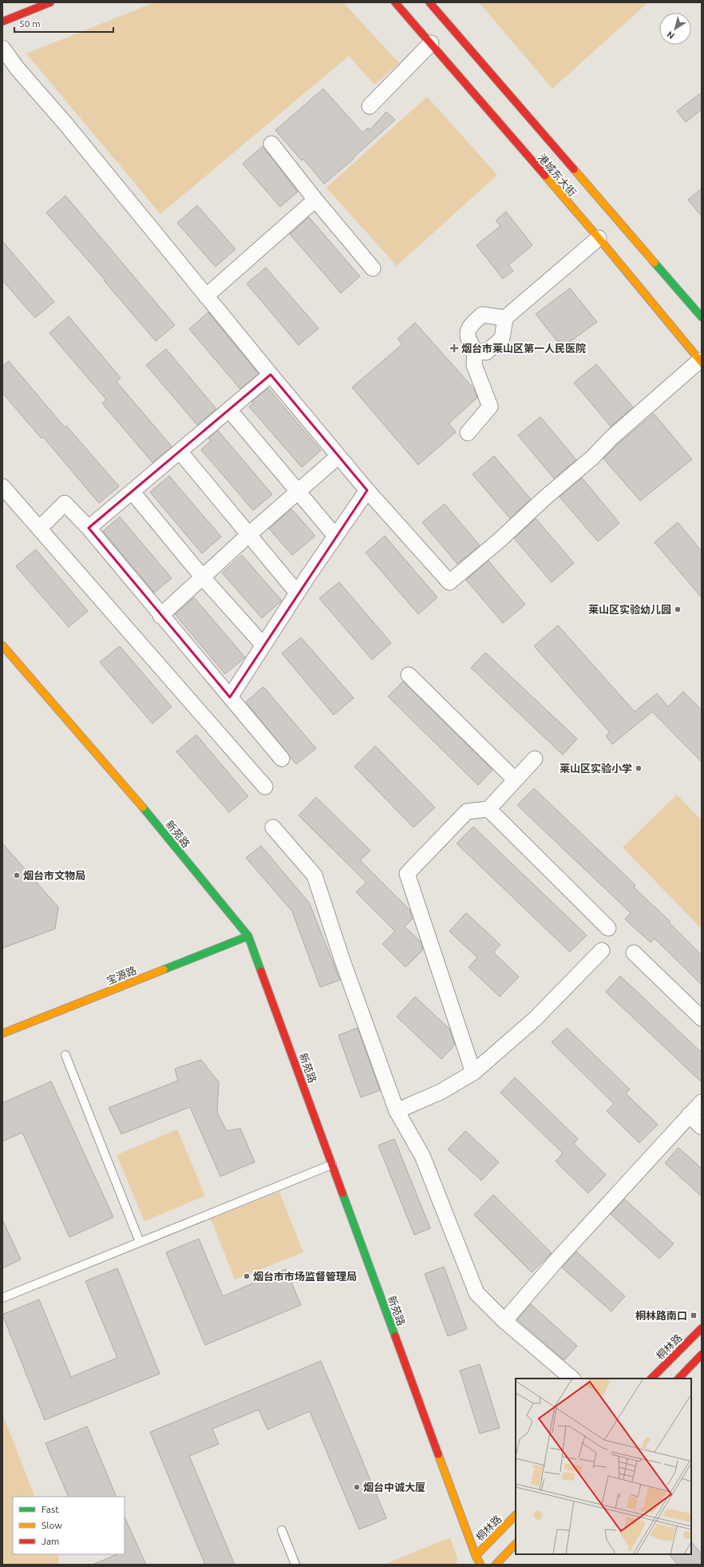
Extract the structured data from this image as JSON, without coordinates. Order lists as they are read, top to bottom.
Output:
{
  "streets": {
    "street": [
      "港城东大街",
      "新苑路",
      "宝源路",
      "桐林路"
    ]
  },
  "crossings": [
    ["新苑路", "宝源路"],
    ["新苑路", "桐林路"]
  ],
  "places": {
    "health": ["烟台市莱山区第一人民医院"],
    "other": [
      "莱山区实验幼儿园",
      "莱山区实验小学",
      "烟台市文物局",
      "烟台市市场监督管理局",
      "烟台中诚大厦"
    ],
    "transit": ["桐林路南口"]
  },
  "legend": ["Fast", "Slow", "Jam"],
  "scale_bar": "50 m",
  "north": "bottom left"
}
